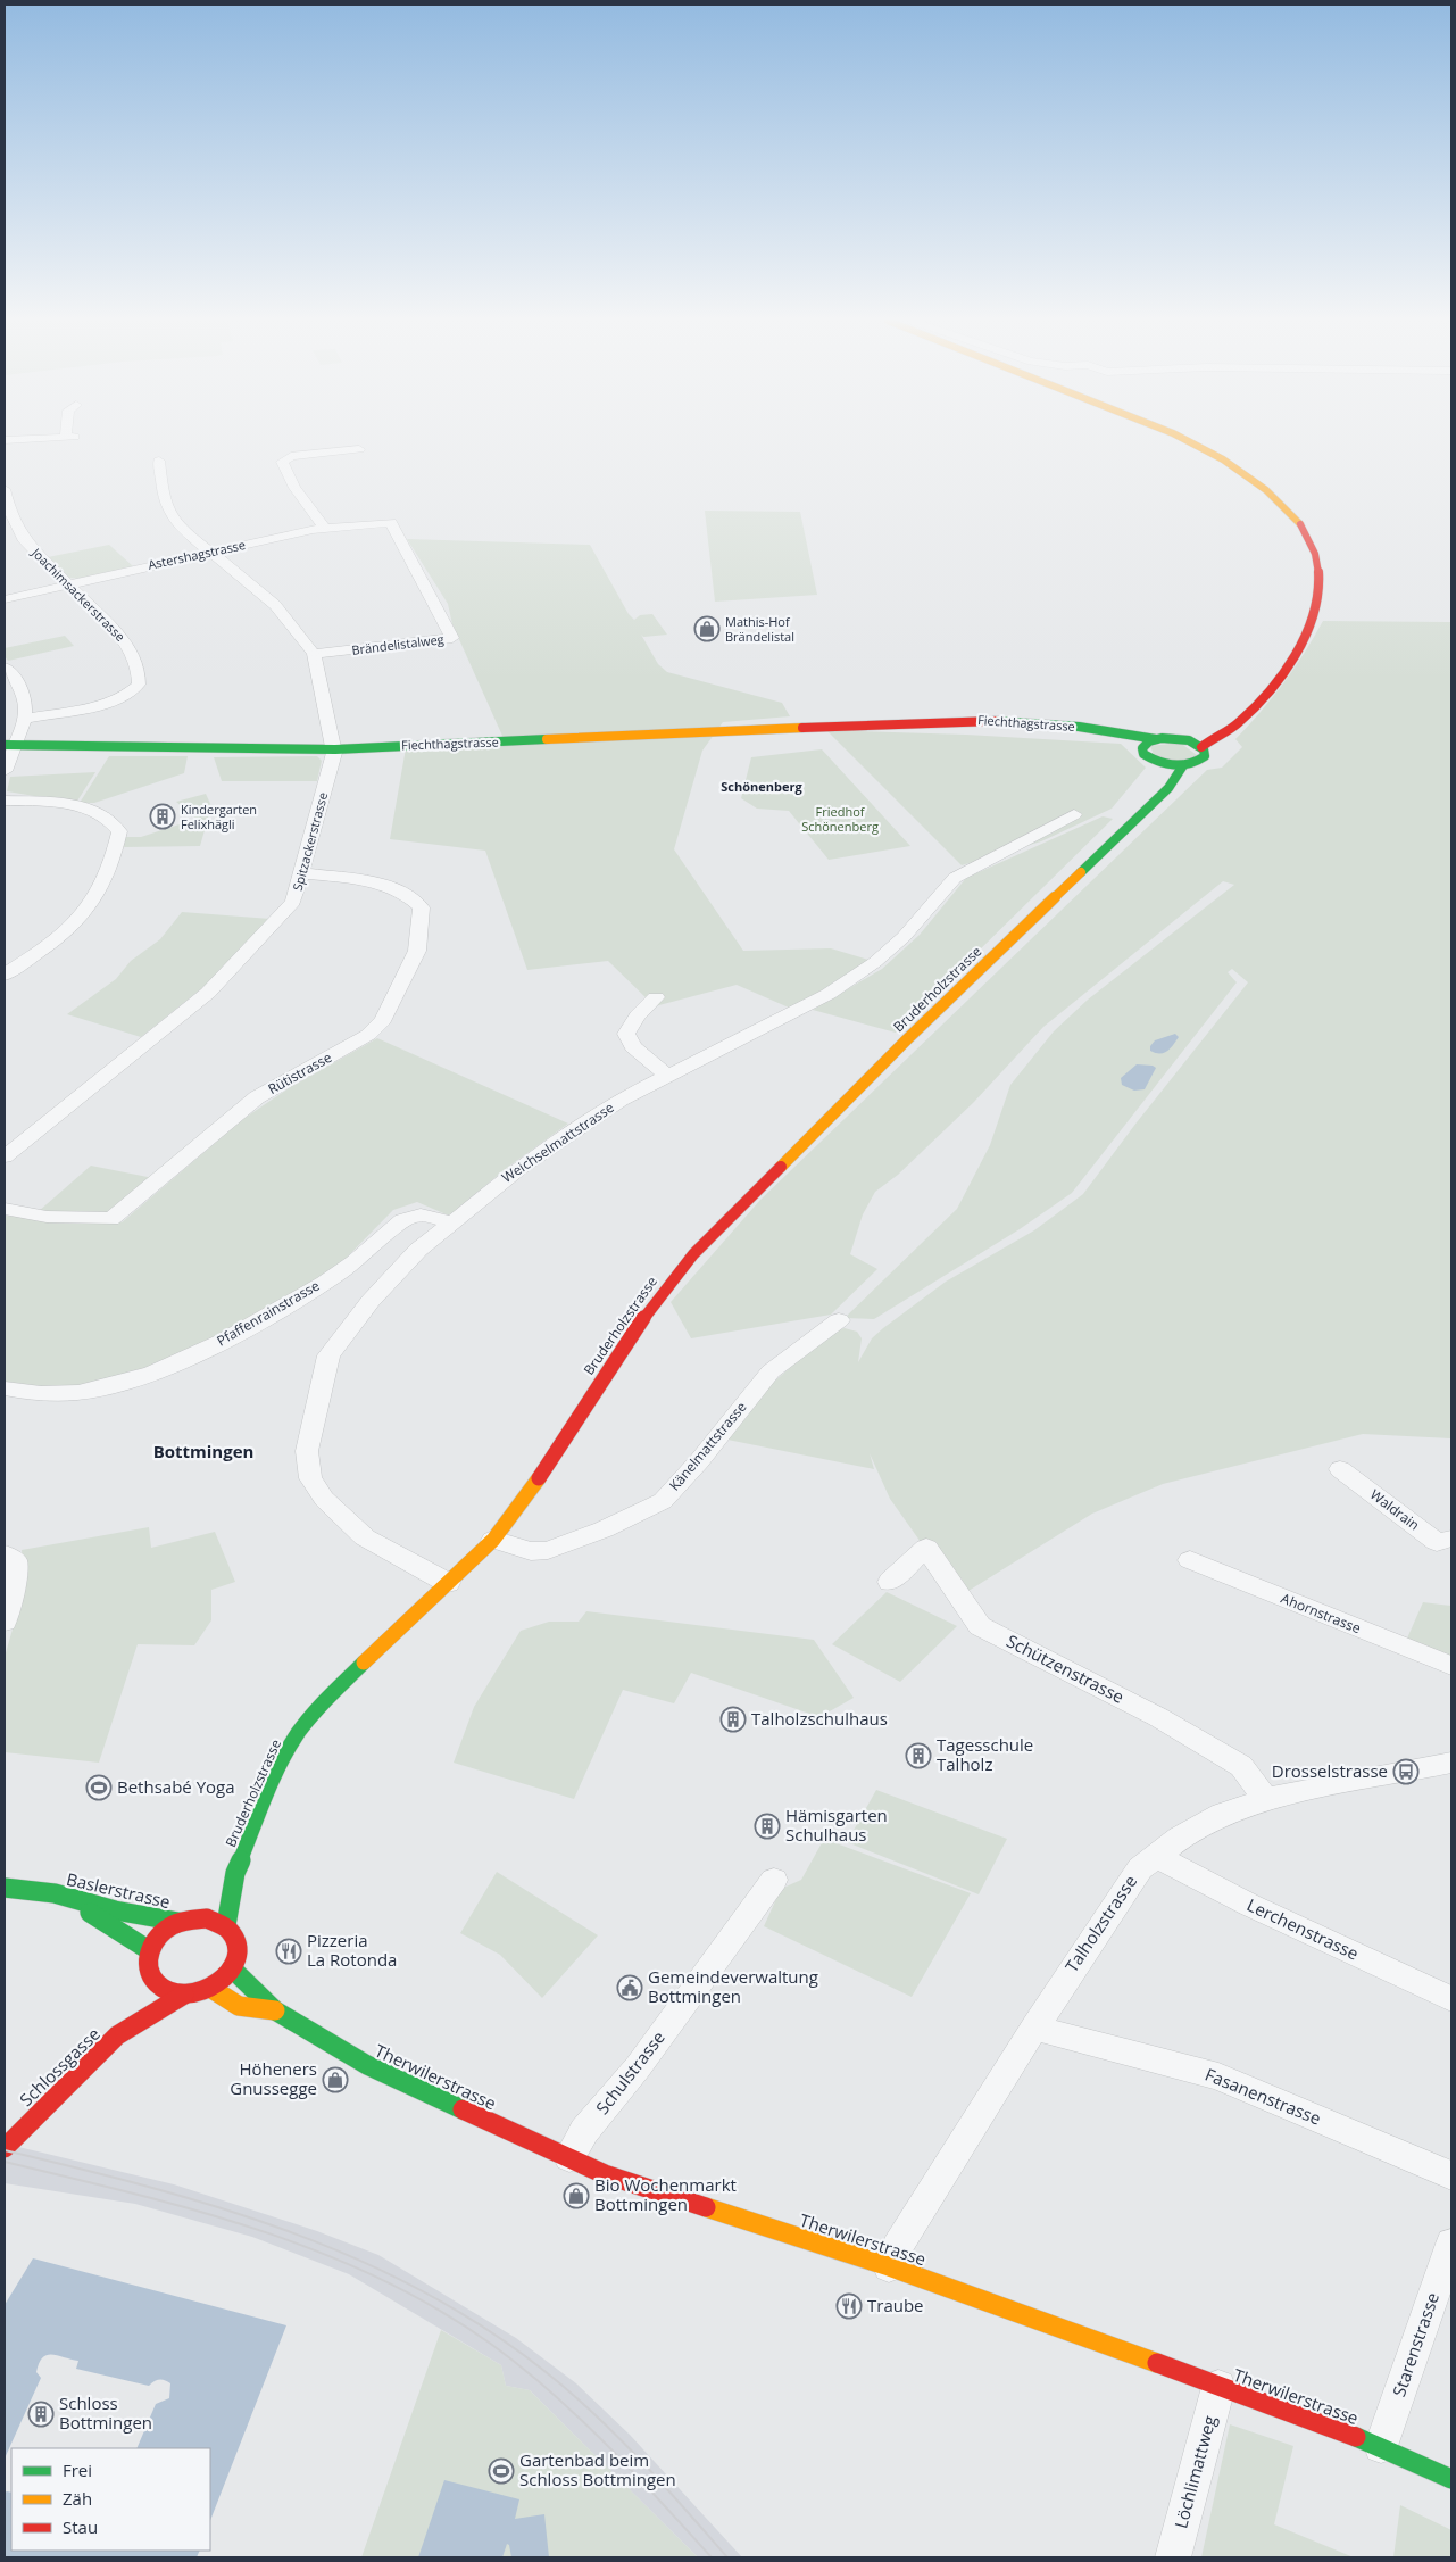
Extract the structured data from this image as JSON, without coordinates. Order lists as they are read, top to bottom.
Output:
{
  "streets": {
    "main road": [
      "Fiechthagstrasse",
      "Bruderholzstrasse",
      "Baslerstrasse",
      "Schlossgasse",
      "Therwilerstrasse"
    ],
    "street": [
      "Astershagstrasse",
      "Joachimsackerstrasse",
      "Brändelistalweg",
      "Spitzackerstrasse",
      "Rütistrasse",
      "Weichselmattstrasse",
      "Pfaffenrainstrasse",
      "Känelmattstrasse",
      "Waldrain",
      "Ahornstrasse",
      "Schützenstrasse",
      "Talholzstrasse",
      "Lerchenstrasse",
      "Schulstrasse",
      "Fasanenstrasse",
      "Starenstrasse",
      "Löchlimattweg"
    ]
  },
  "crossings": [
    ["Astershagstrasse", "Joachimsackerstrasse"],
    ["Astershagstrasse", "Brändelistalweg"],
    ["Astershagstrasse", "Spitzackerstrasse"],
    ["Brändelistalweg", "Spitzackerstrasse"],
    ["Fiechthagstrasse", "Spitzackerstrasse"],
    ["Fiechthagstrasse", "Bruderholzstrasse"],
    ["Spitzackerstrasse", "Rütistrasse"],
    ["Bruderholzstrasse", "Weichselmattstrasse"],
    ["Bruderholzstrasse", "Känelmattstrasse"],
    ["Bruderholzstrasse", "Baslerstrasse"],
    ["Bruderholzstrasse", "Schlossgasse"],
    ["Bruderholzstrasse", "Therwilerstrasse"],
    ["Weichselmattstrasse", "Pfaffenrainstrasse"],
    ["Schützenstrasse", "Talholzstrasse"],
    ["Baslerstrasse", "Schlossgasse"],
    ["Baslerstrasse", "Therwilerstrasse"],
    ["Talholzstrasse", "Lerchenstrasse"],
    ["Talholzstrasse", "Therwilerstrasse"],
    ["Talholzstrasse", "Fasanenstrasse"],
    ["Schlossgasse", "Therwilerstrasse"],
    ["Schulstrasse", "Therwilerstrasse"],
    ["Therwilerstrasse", "Starenstrasse"],
    ["Therwilerstrasse", "Löchlimattweg"]
  ],
  "districts": ["Schönenberg", "Bottmingen"],
  "parks": ["Friedhof Schönenberg"],
  "places": {
    "shop": ["Mathis-Hof Brändelistal", "Höheners Gnussegge", "Bio Wochenmarkt Bottmingen"],
    "building": [
      "Kindergarten Felixhägli",
      "Talholzschulhaus",
      "Tagesschule Talholz",
      "Hämisgarten Schulhaus",
      "Schloss Bottmingen"
    ],
    "bus stop": ["Drosselstrasse"],
    "sports": ["Bethsabé Yoga", "Gartenbad beim Schloss Bottmingen"],
    "restaurant": ["Pizzeria La Rotonda", "Traube"],
    "public building": ["Gemeindeverwaltung Bottmingen"]
  },
  "legend": ["Frei", "Zäh", "Stau"]
}
